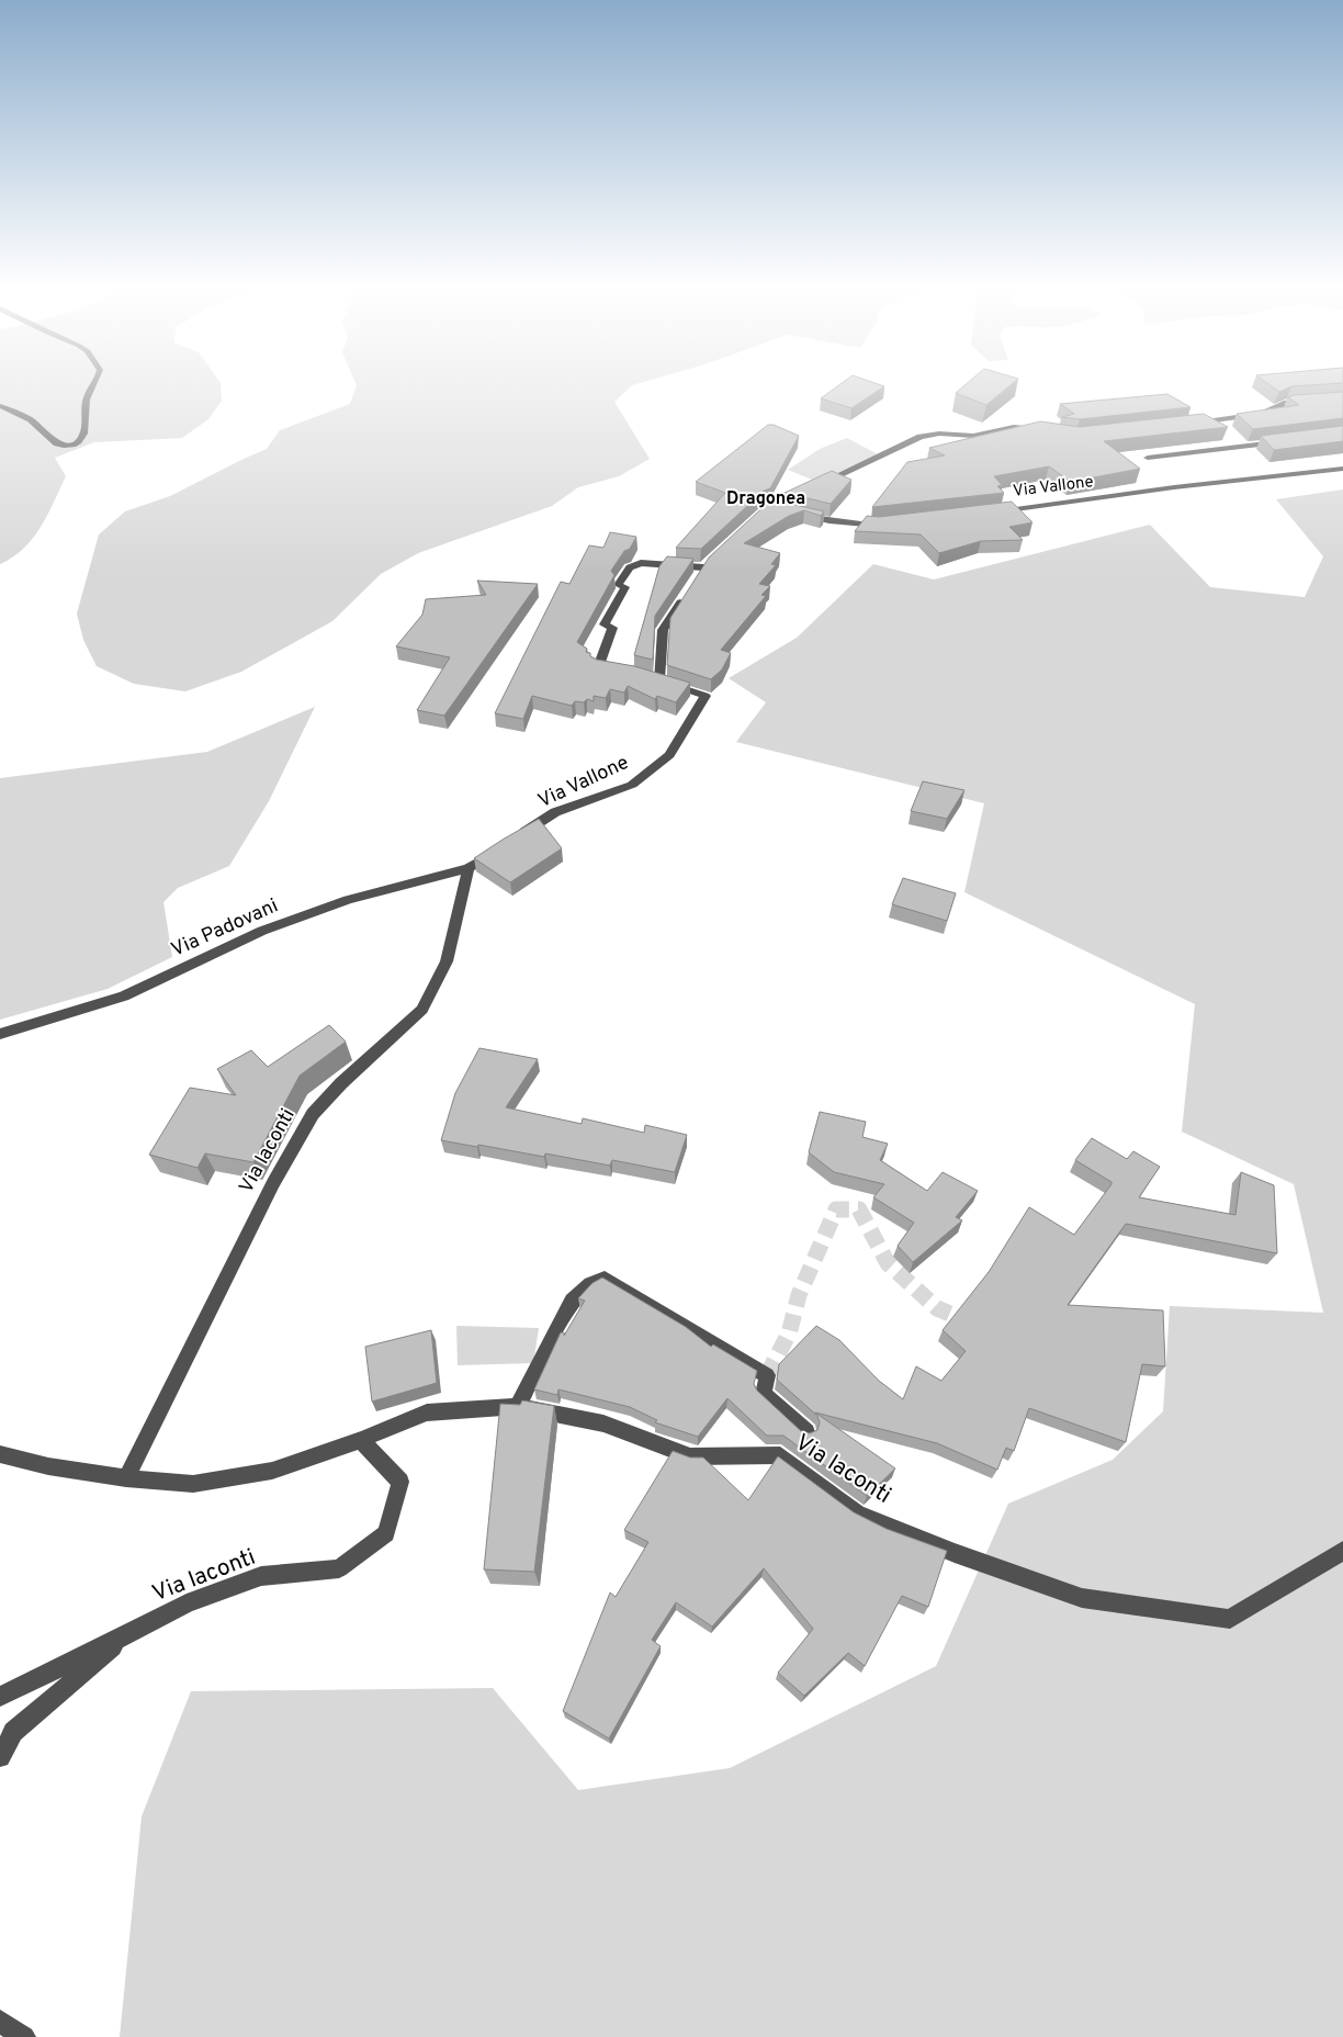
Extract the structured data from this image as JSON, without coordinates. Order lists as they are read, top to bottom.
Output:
{
  "streets": {
    "street": ["Via Vallone", "Via Padovani", "Via Iaconti"]
  },
  "crossings": [
    ["Via Vallone", "Via Padovani"],
    ["Via Vallone", "Via Iaconti"],
    ["Via Padovani", "Via Iaconti"]
  ],
  "districts": ["Dragonea"]
}
